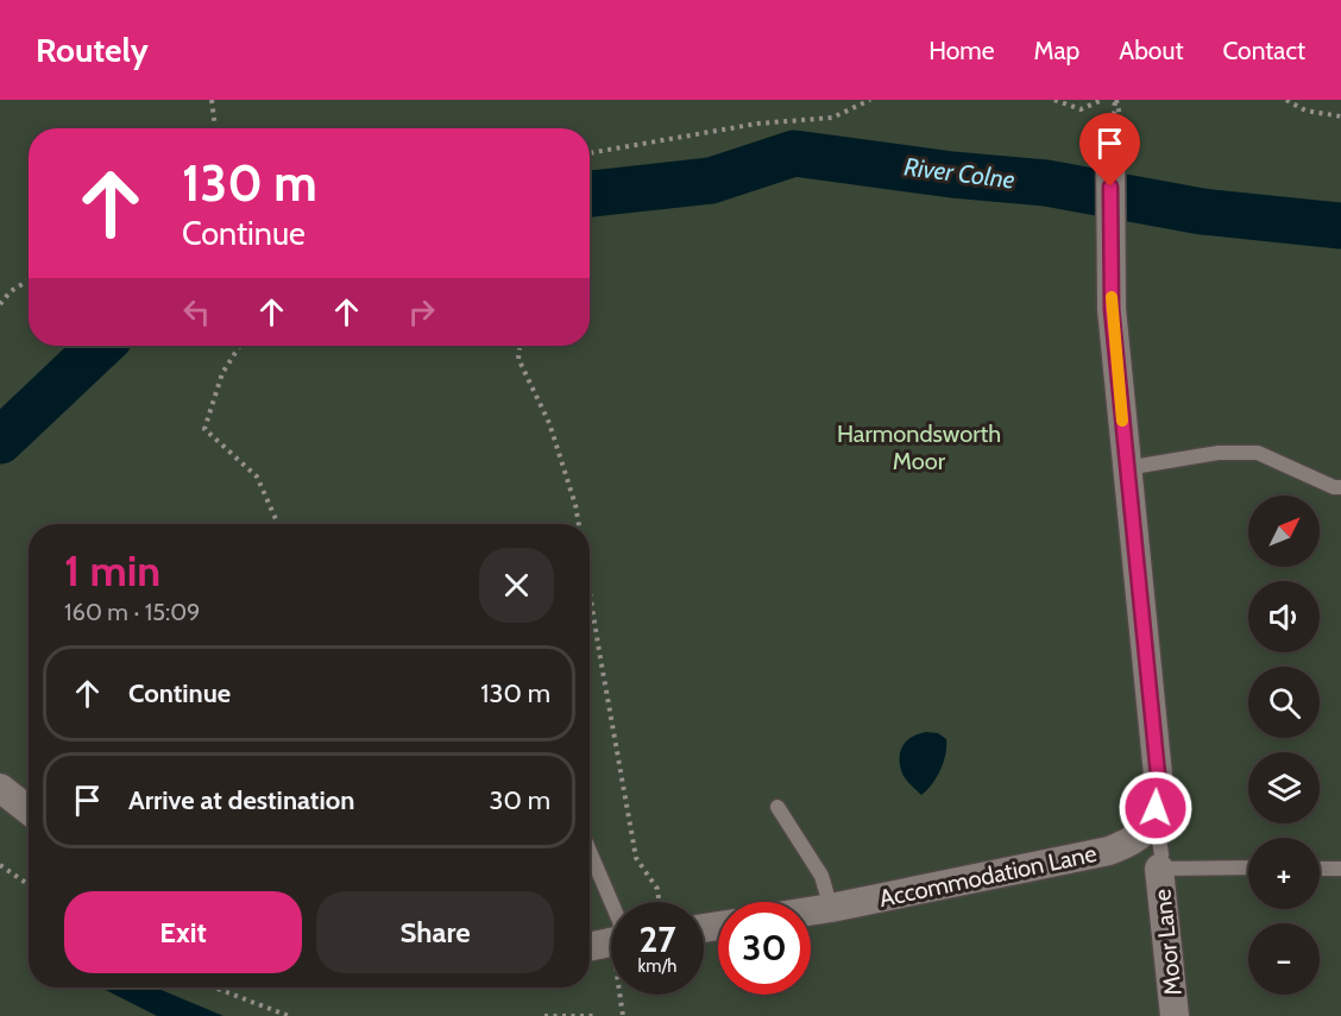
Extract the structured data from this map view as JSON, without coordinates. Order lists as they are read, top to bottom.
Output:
{
  "streets": {
    "street": ["Accommodation Lane", "Moor Lane"]
  },
  "water": ["River Colne"],
  "parks": ["Harmondsworth Moor"],
  "north": "top right",
  "page": {
    "header": "Routely",
    "nav": [
      "Home",
      "Map",
      "About",
      "Contact"
    ],
    "turn": ["130 m", "Continue"],
    "map_buttons": ["+", "−"],
    "heading": ["1 min", "160 m · 15:09"],
    "list": [
      {
        "name": "Continue",
        "value": "130 m"
      },
      {
        "name": "Arrive at destination",
        "value": "30 m"
      }
    ],
    "buttons": ["Exit", "Share"],
    "speed": "27 km/h",
    "limit": "30"
  }
}
